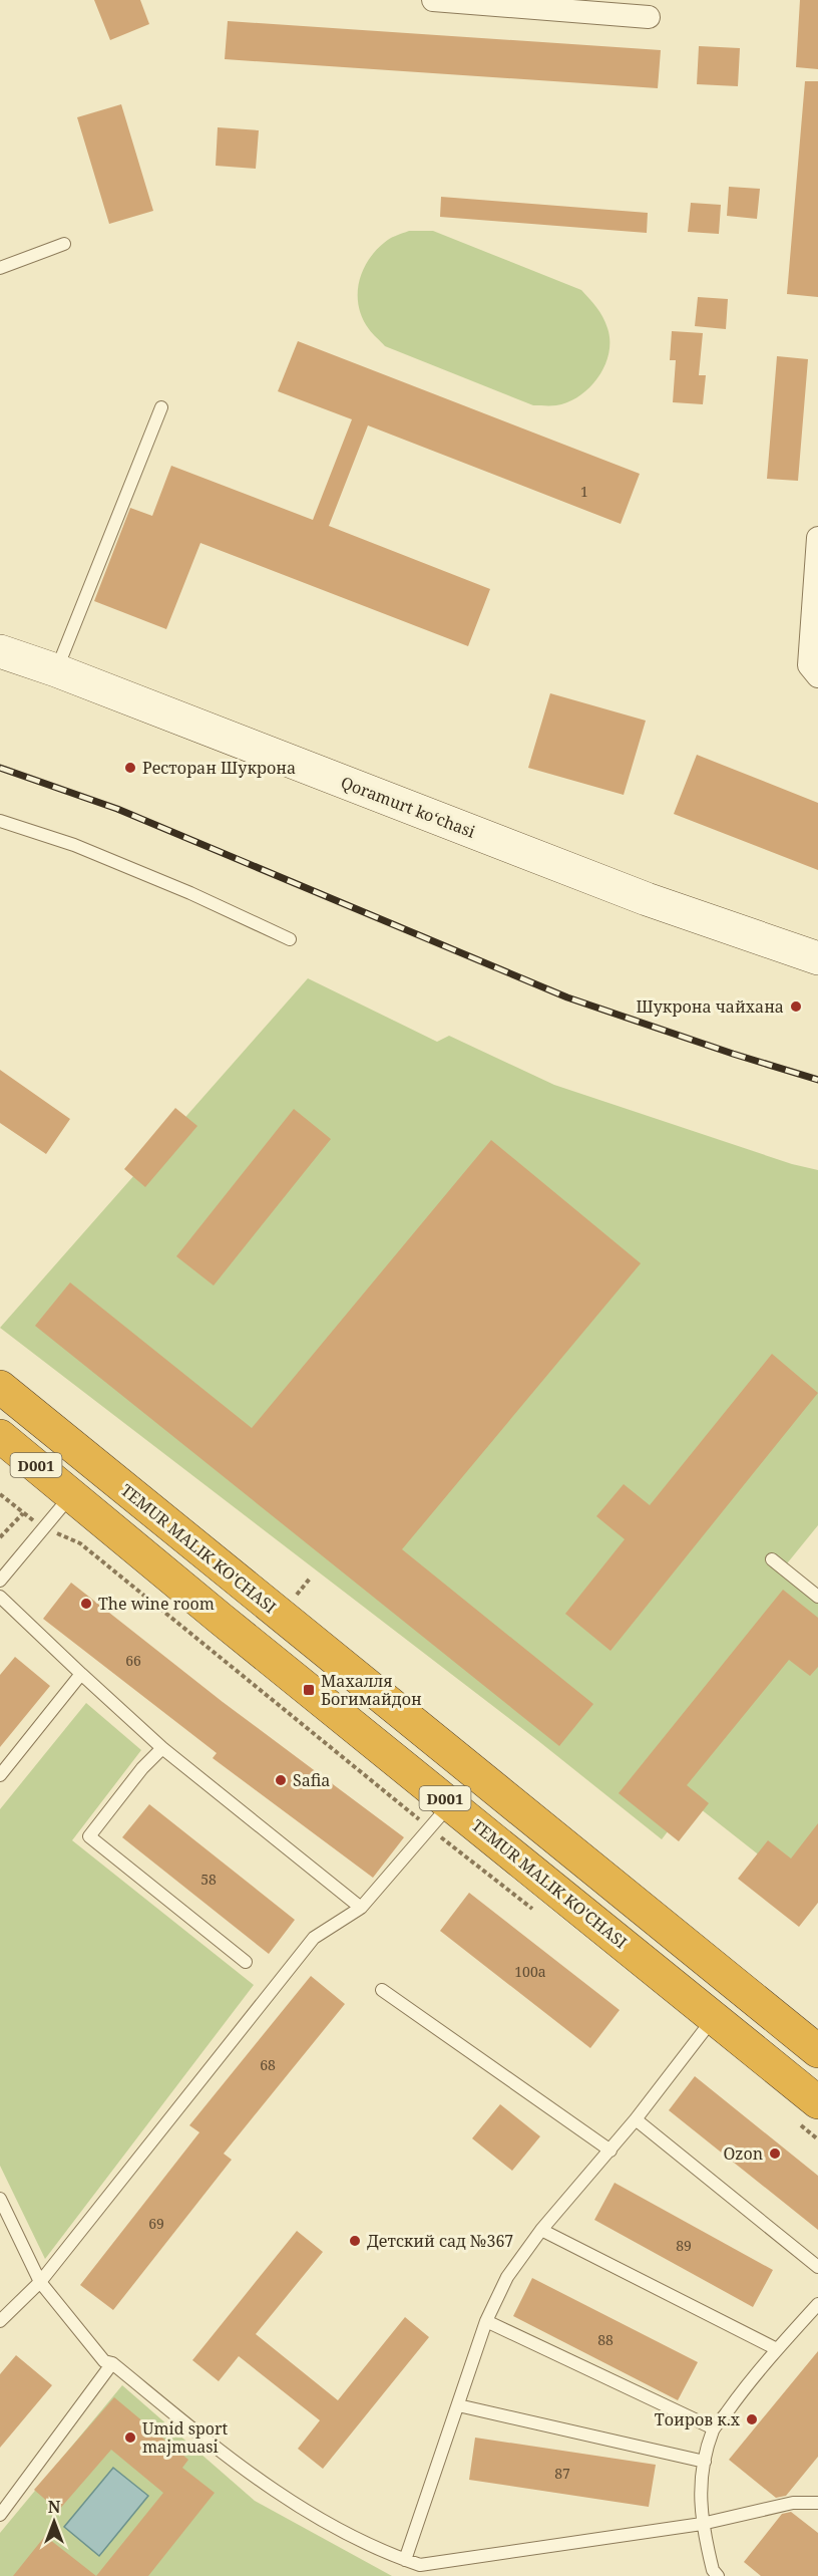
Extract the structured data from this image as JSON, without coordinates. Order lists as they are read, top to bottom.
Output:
{
  "streets": {
    "highway": ["D001", "TEMUR MALIK KO'CHASI"],
    "main road": ["Qoramurt koʻchasi"]
  },
  "places": {
    "other": [
      "Ресторан Шукрона",
      "Шукрона чайхана",
      "The wine room",
      "Safia",
      "Ozon",
      "Детский сад №367",
      "Тоиров к.х",
      "Umid sport majmuasi"
    ],
    "transit": ["Махалля Богимайдон"]
  },
  "house_numbers": [
    "1",
    "66",
    "58",
    "100а",
    "68",
    "69",
    "89",
    "88",
    "87"
  ],
  "north": "top"
}
